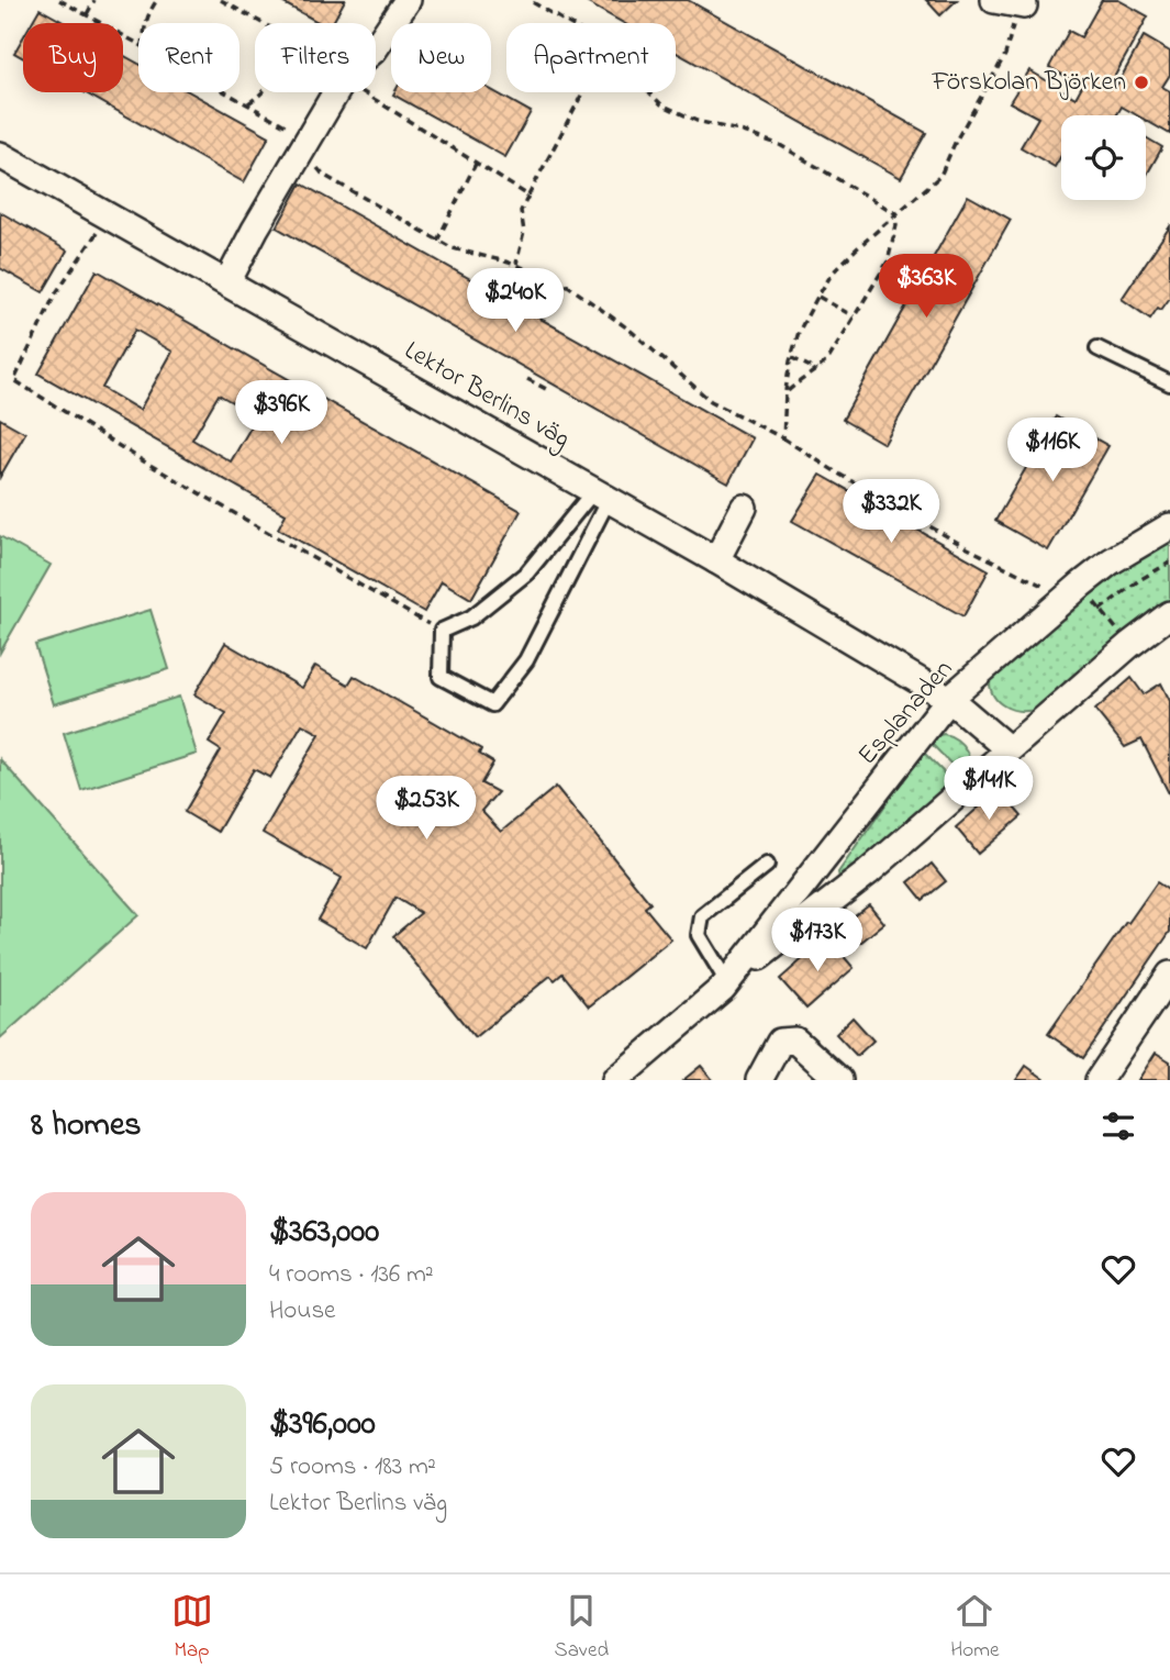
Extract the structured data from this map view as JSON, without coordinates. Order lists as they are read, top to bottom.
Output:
{
  "streets": {
    "street": ["Lektor Berlins väg", "Esplanaden"]
  },
  "crossings": [
    ["Lektor Berlins väg", "Esplanaden"]
  ],
  "places": ["Förskolan Björken"],
  "page": {
    "chip": [
      "Buy",
      "Rent",
      "Filters",
      "New",
      "Apartment"
    ],
    "price": [
      "$363K",
      "$240K",
      "$396K",
      "$116K",
      "$332K",
      "$141K",
      "$253K",
      "$173K"
    ],
    "heading": "8 homes",
    "list": [
      {
        "name": "$363,000",
        "note": "4 rooms · 136 m² · House"
      },
      {
        "name": "$396,000",
        "note": "5 rooms · 183 m² · Lektor Berlins väg"
      }
    ],
    "tabs": ["Map", "Saved", "Home"]
  }
}
